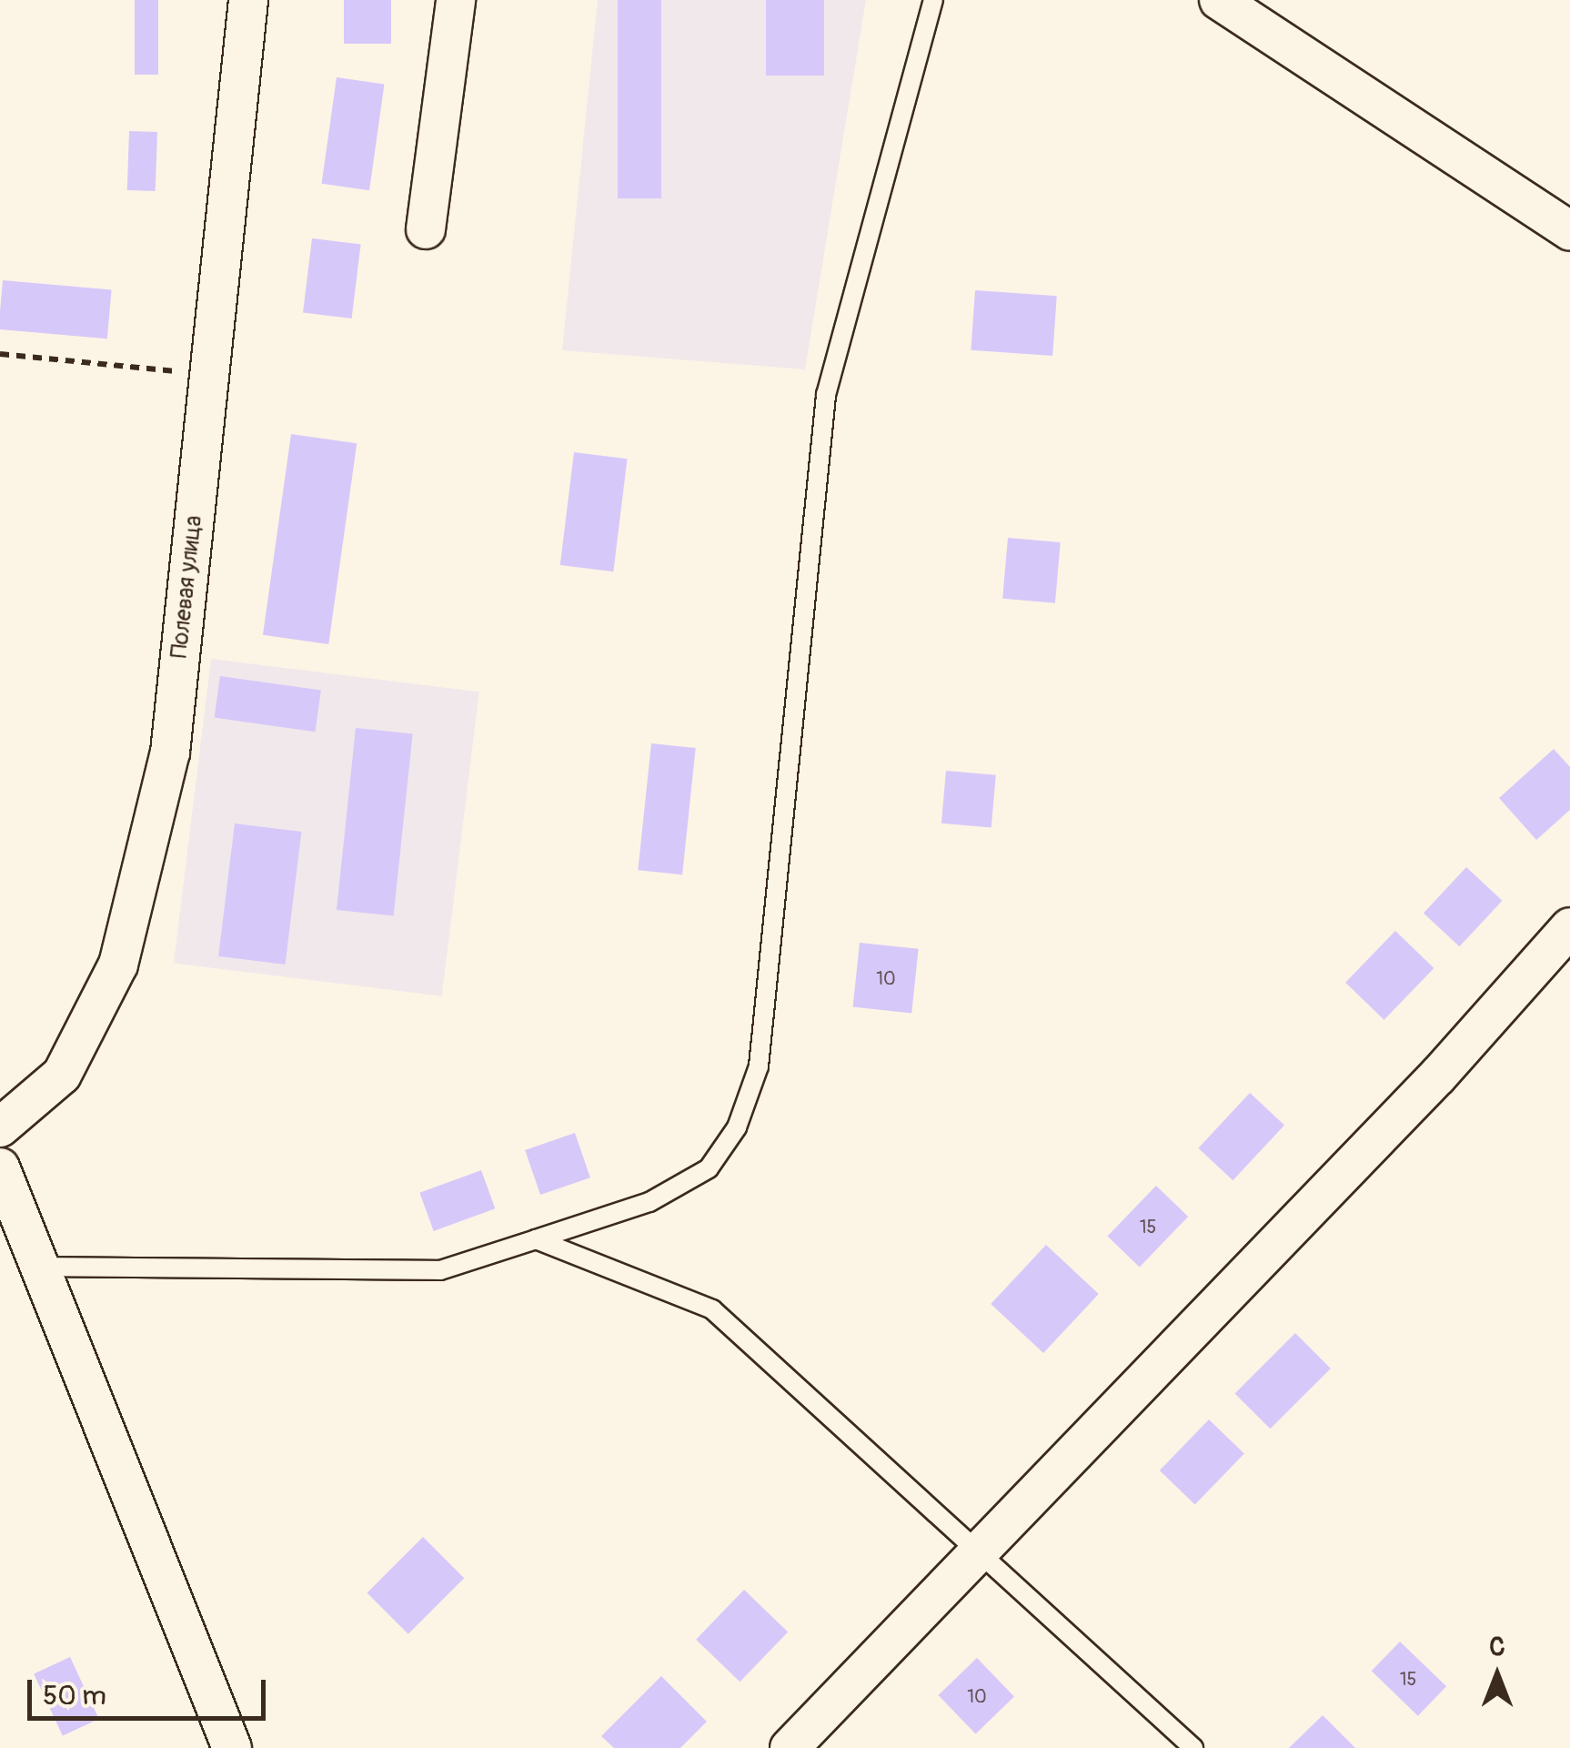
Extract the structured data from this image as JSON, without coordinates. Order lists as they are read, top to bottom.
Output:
{
  "streets": {
    "street": ["Полевая улица"]
  },
  "house_numbers": [
    "10",
    "15",
    "15",
    "10"
  ],
  "scale_bar": "50 m",
  "north": "top"
}
